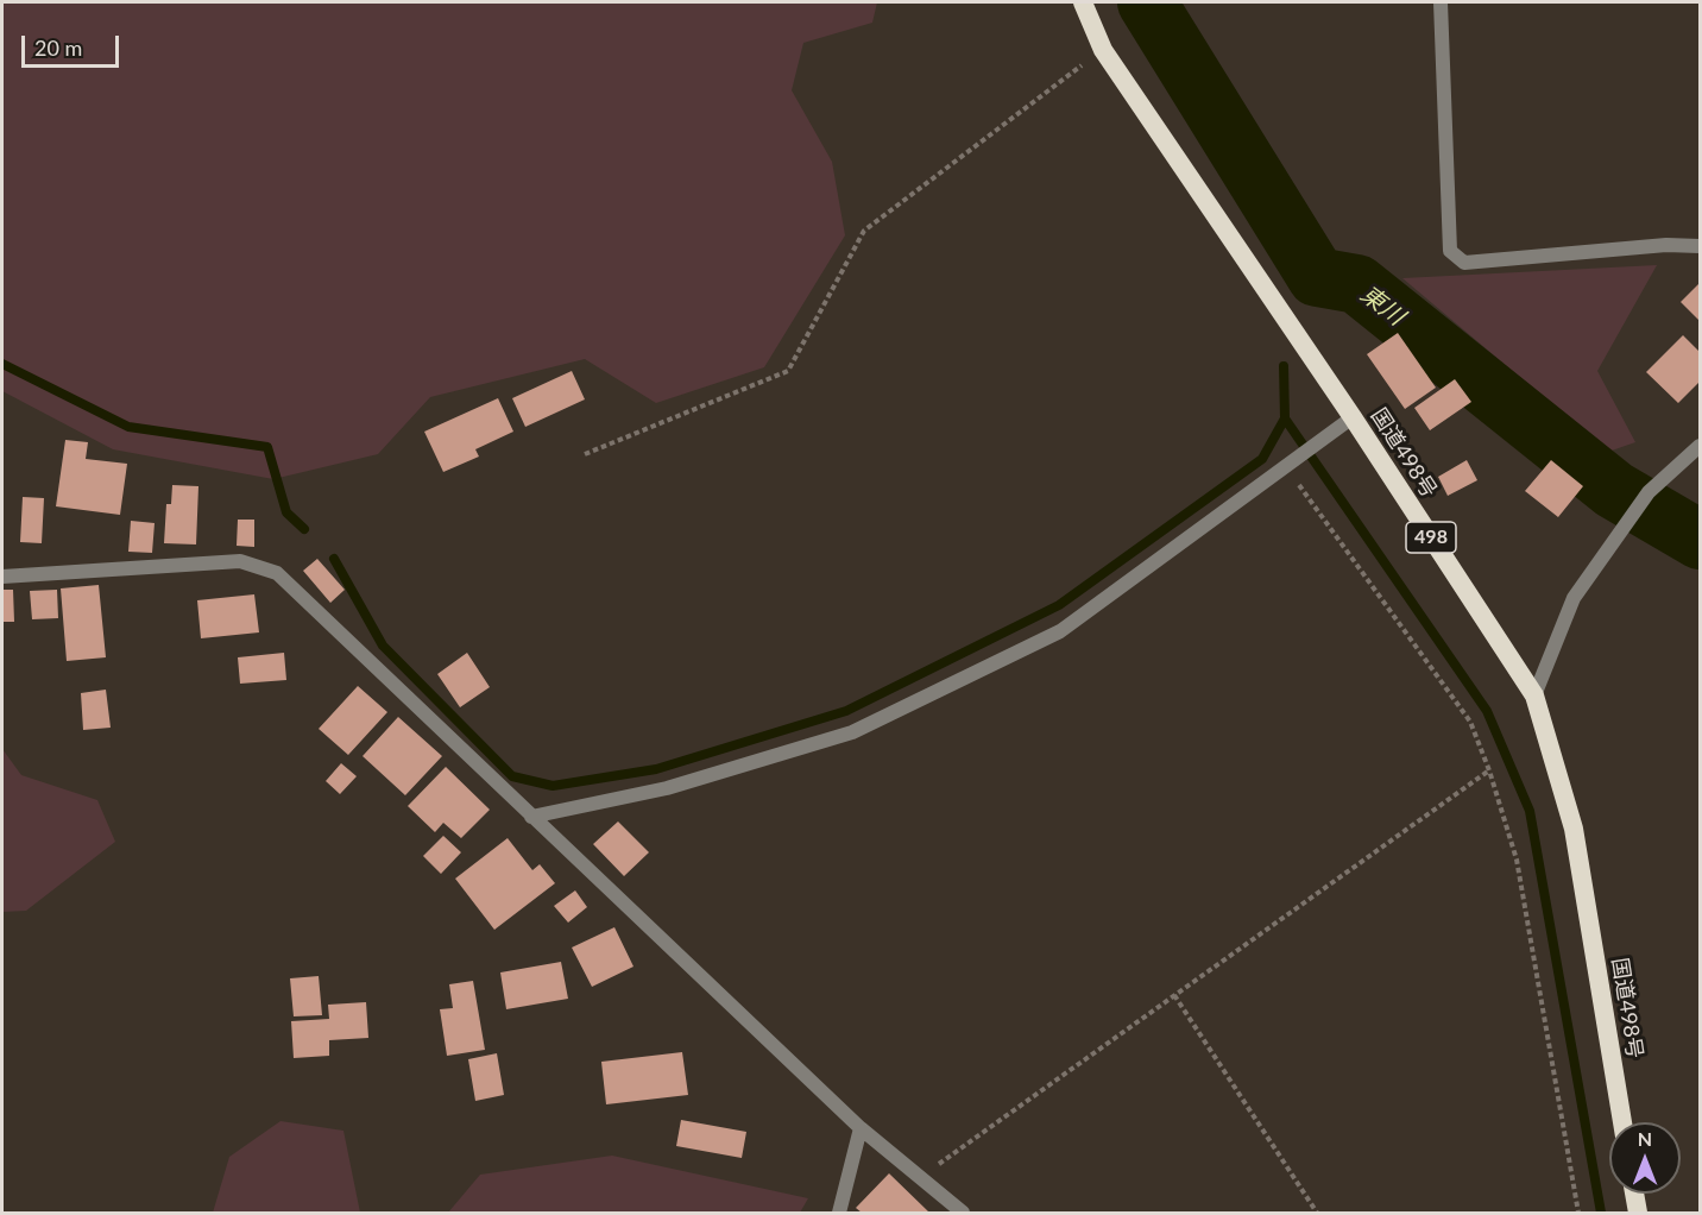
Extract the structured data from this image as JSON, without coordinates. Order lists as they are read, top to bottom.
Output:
{
  "streets": {
    "highway": ["国道498号", "498"]
  },
  "water": ["東川"],
  "scale_bar": "20 m",
  "north": "top"
}
